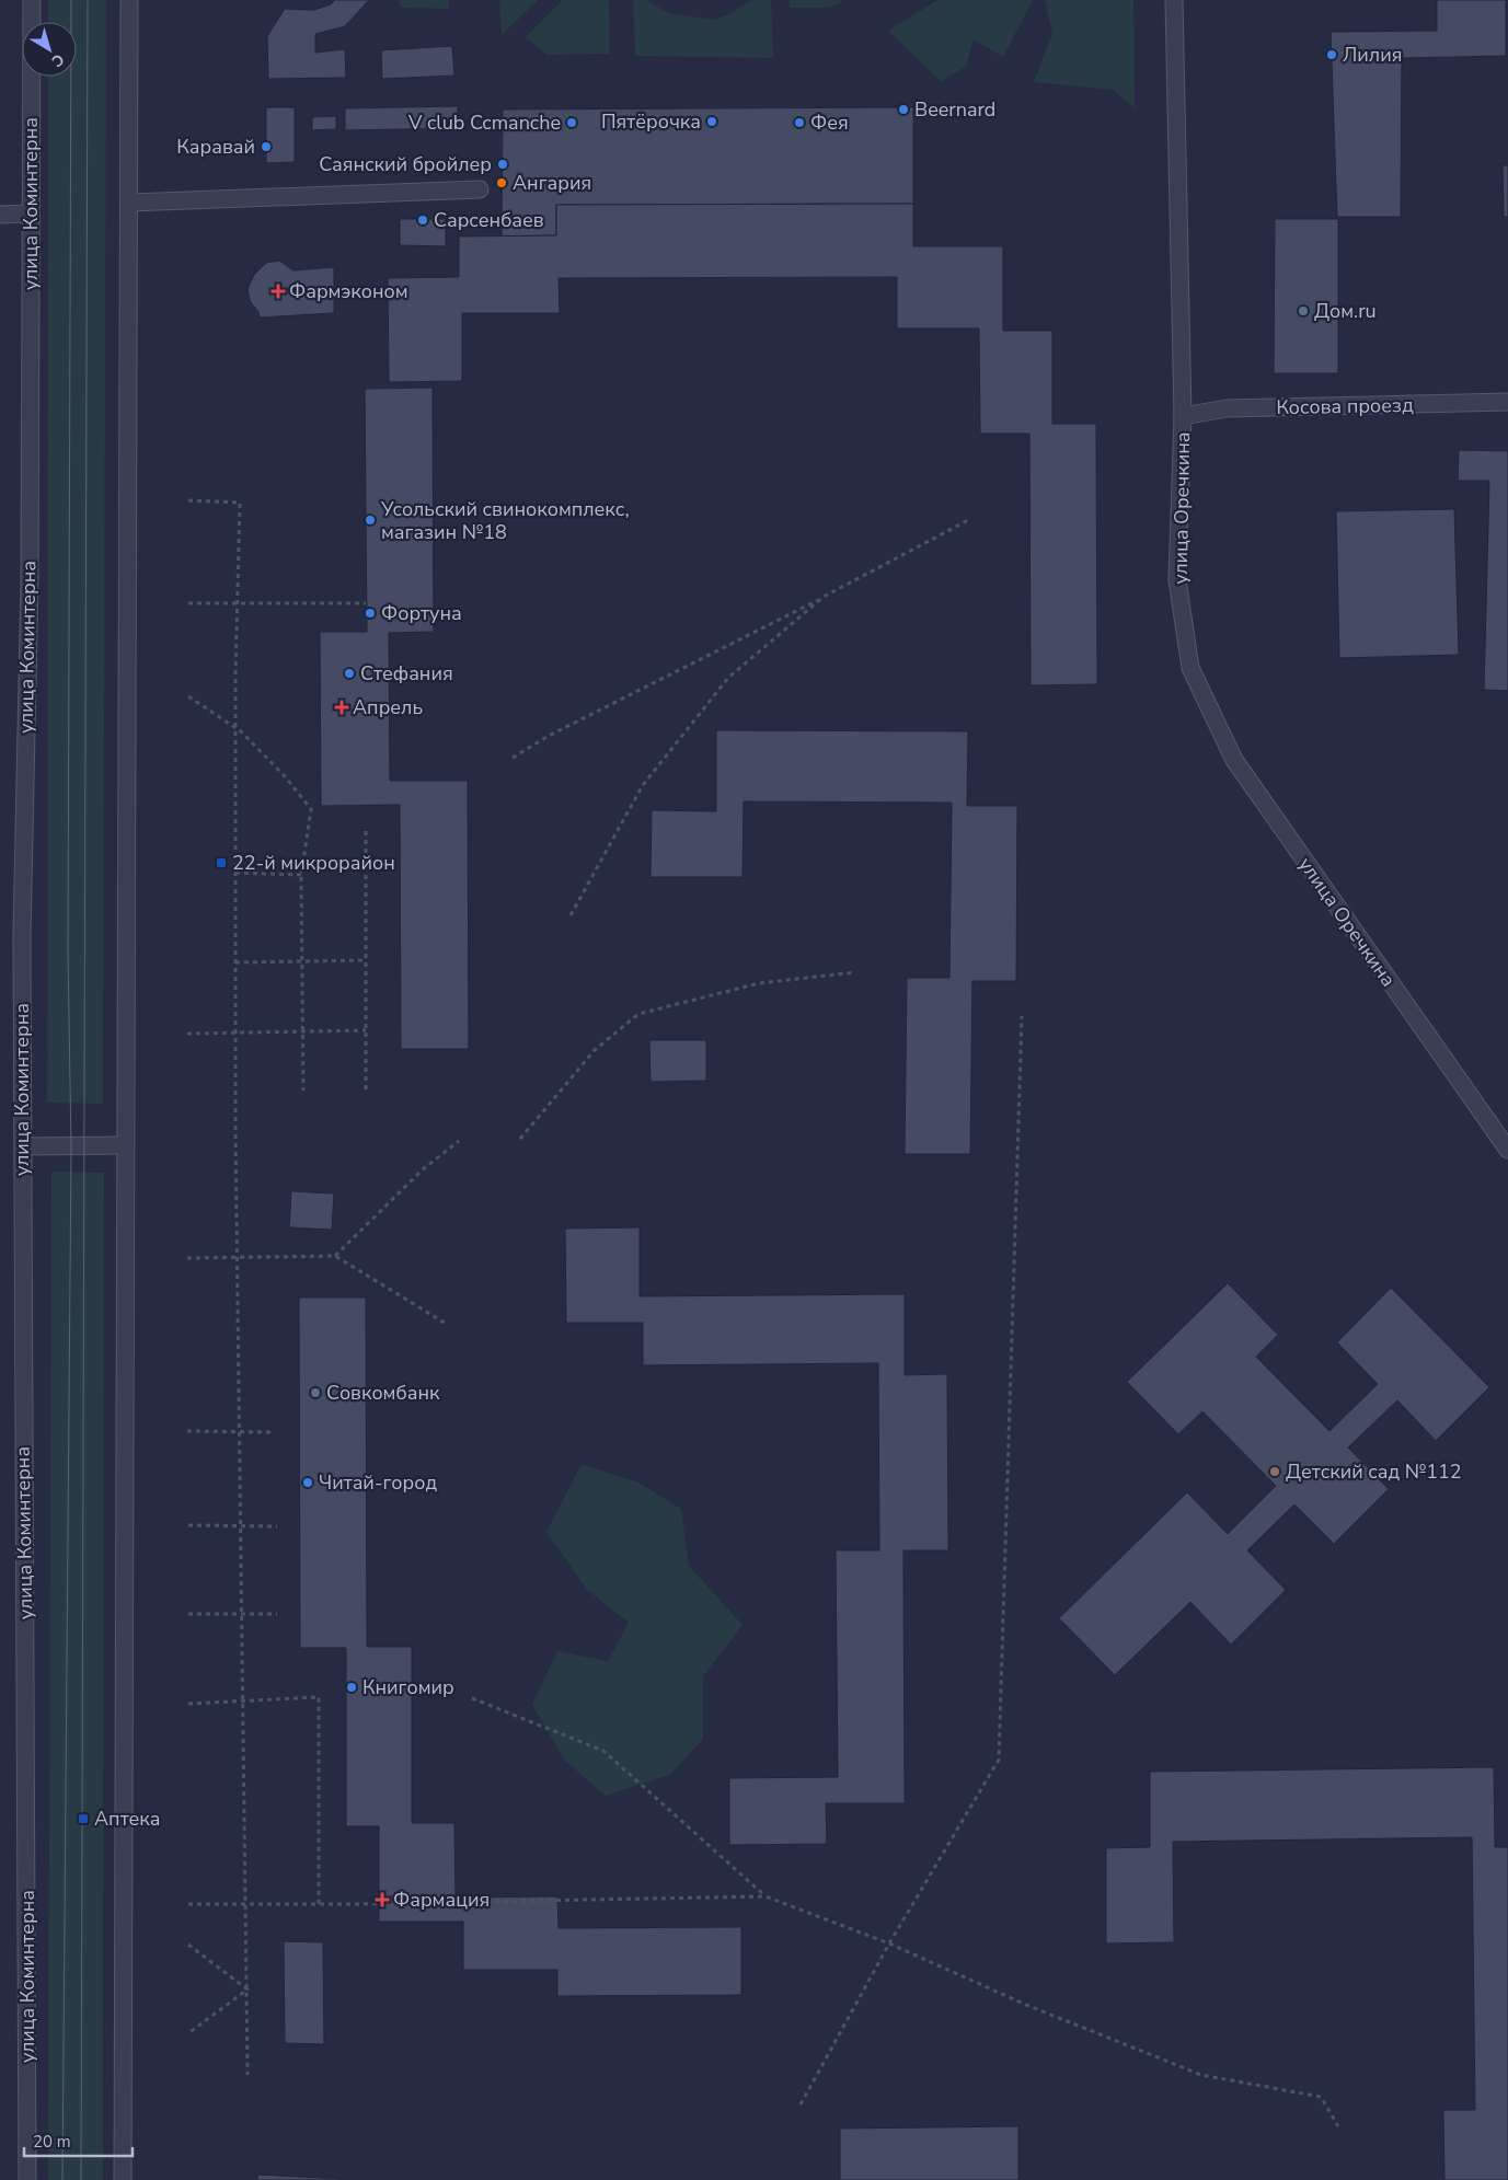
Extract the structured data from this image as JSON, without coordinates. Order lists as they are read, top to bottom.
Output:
{
  "streets": {
    "street": ["улица Коминтерна", "Косова проезд", "улица Оречкина"]
  },
  "crossings": [
    ["Косова проезд", "улица Оречкина"]
  ],
  "places": {
    "other": [
      "Лилия",
      "Beernard",
      "Пятёрочка",
      "V club Ccmanche",
      "Фея",
      "Каравай",
      "Саянский бройлер",
      "Ангария",
      "Сарсенбаев",
      "Дом.ru",
      "Усольский свинокомплекс, магазин №18",
      "Фортуна",
      "Стефания",
      "Совкомбанк",
      "Детский сад №112",
      "Читай-город",
      "Книгомир"
    ],
    "health": ["Фармэконом", "Апрель", "Фармация"],
    "transit": ["22-й микрорайон", "Аптека"]
  },
  "scale_bar": "20 m",
  "north": "bottom right"
}
